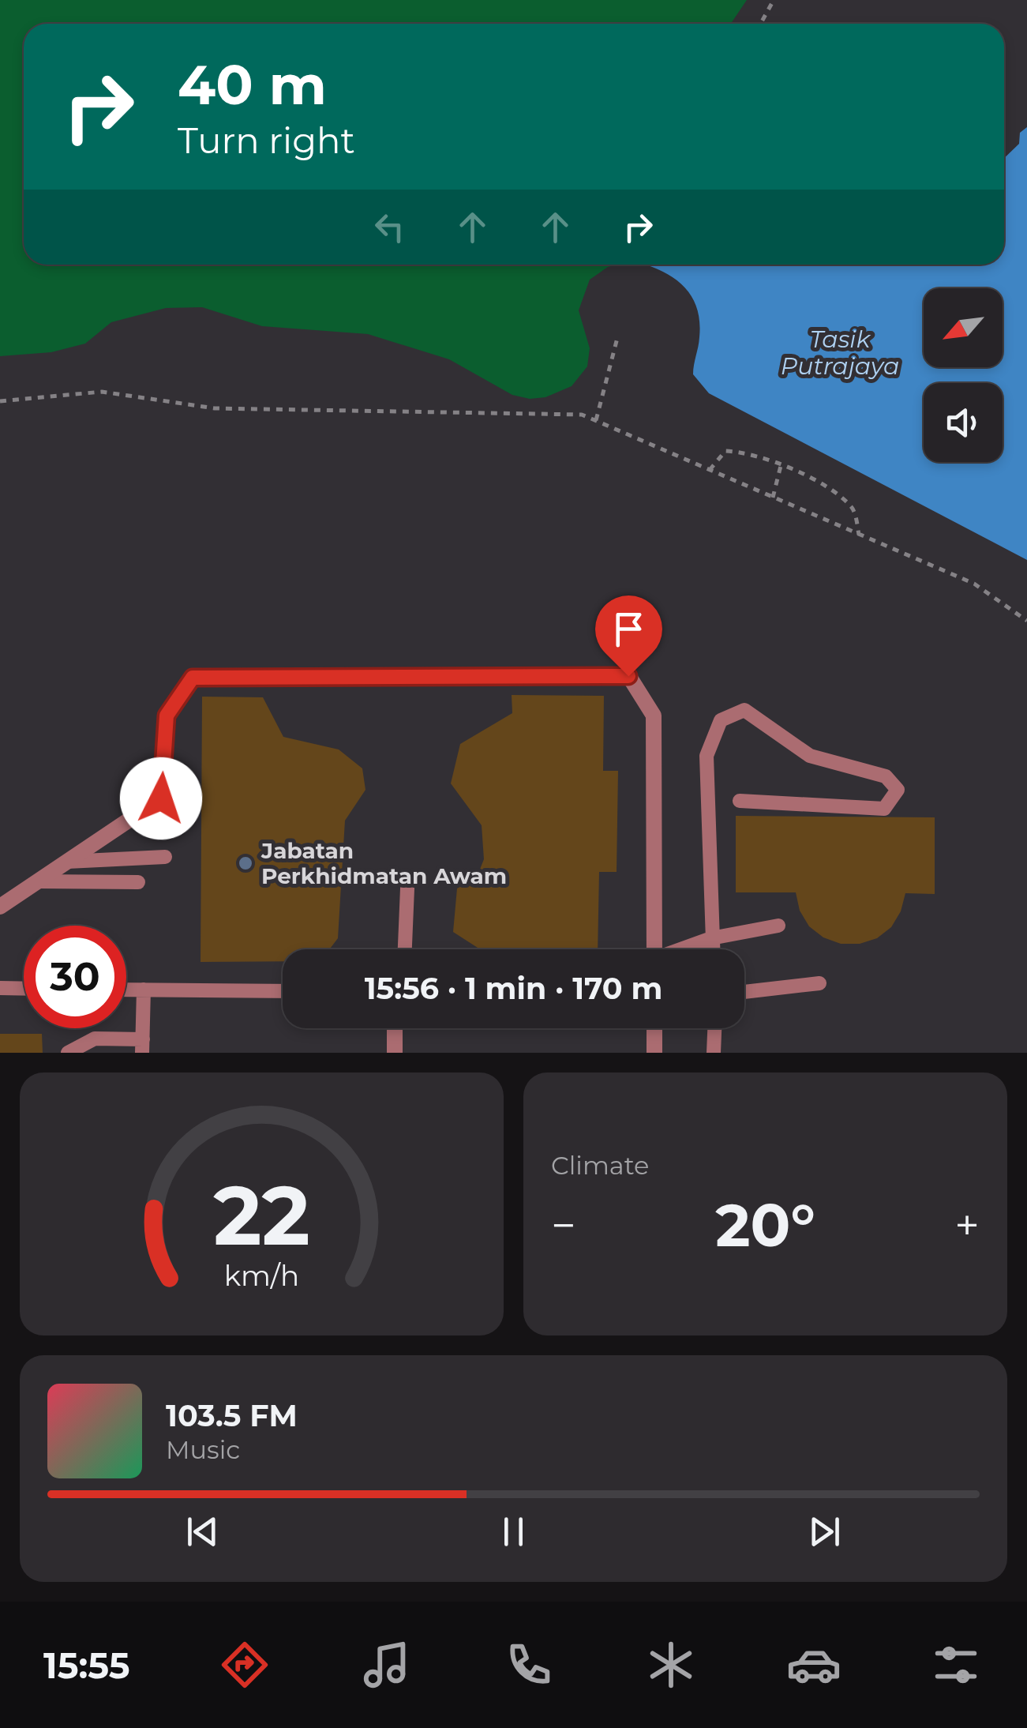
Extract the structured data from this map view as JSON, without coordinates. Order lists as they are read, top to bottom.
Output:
{
  "water": ["Tasik Putrajaya"],
  "places": ["Jabatan Perkhidmatan Awam"],
  "north": "bottom left",
  "page": {
    "turn": ["40 m", "Turn right"],
    "limit": "30",
    "trip": "15:56 · 1 min · 170 m",
    "tile": "Climate",
    "heat": ["−", "20°", "+"],
    "song": ["103.5 FM", "Music"],
    "tabs": "15:55",
    "gauge": ["22", "km/h"]
  }
}
